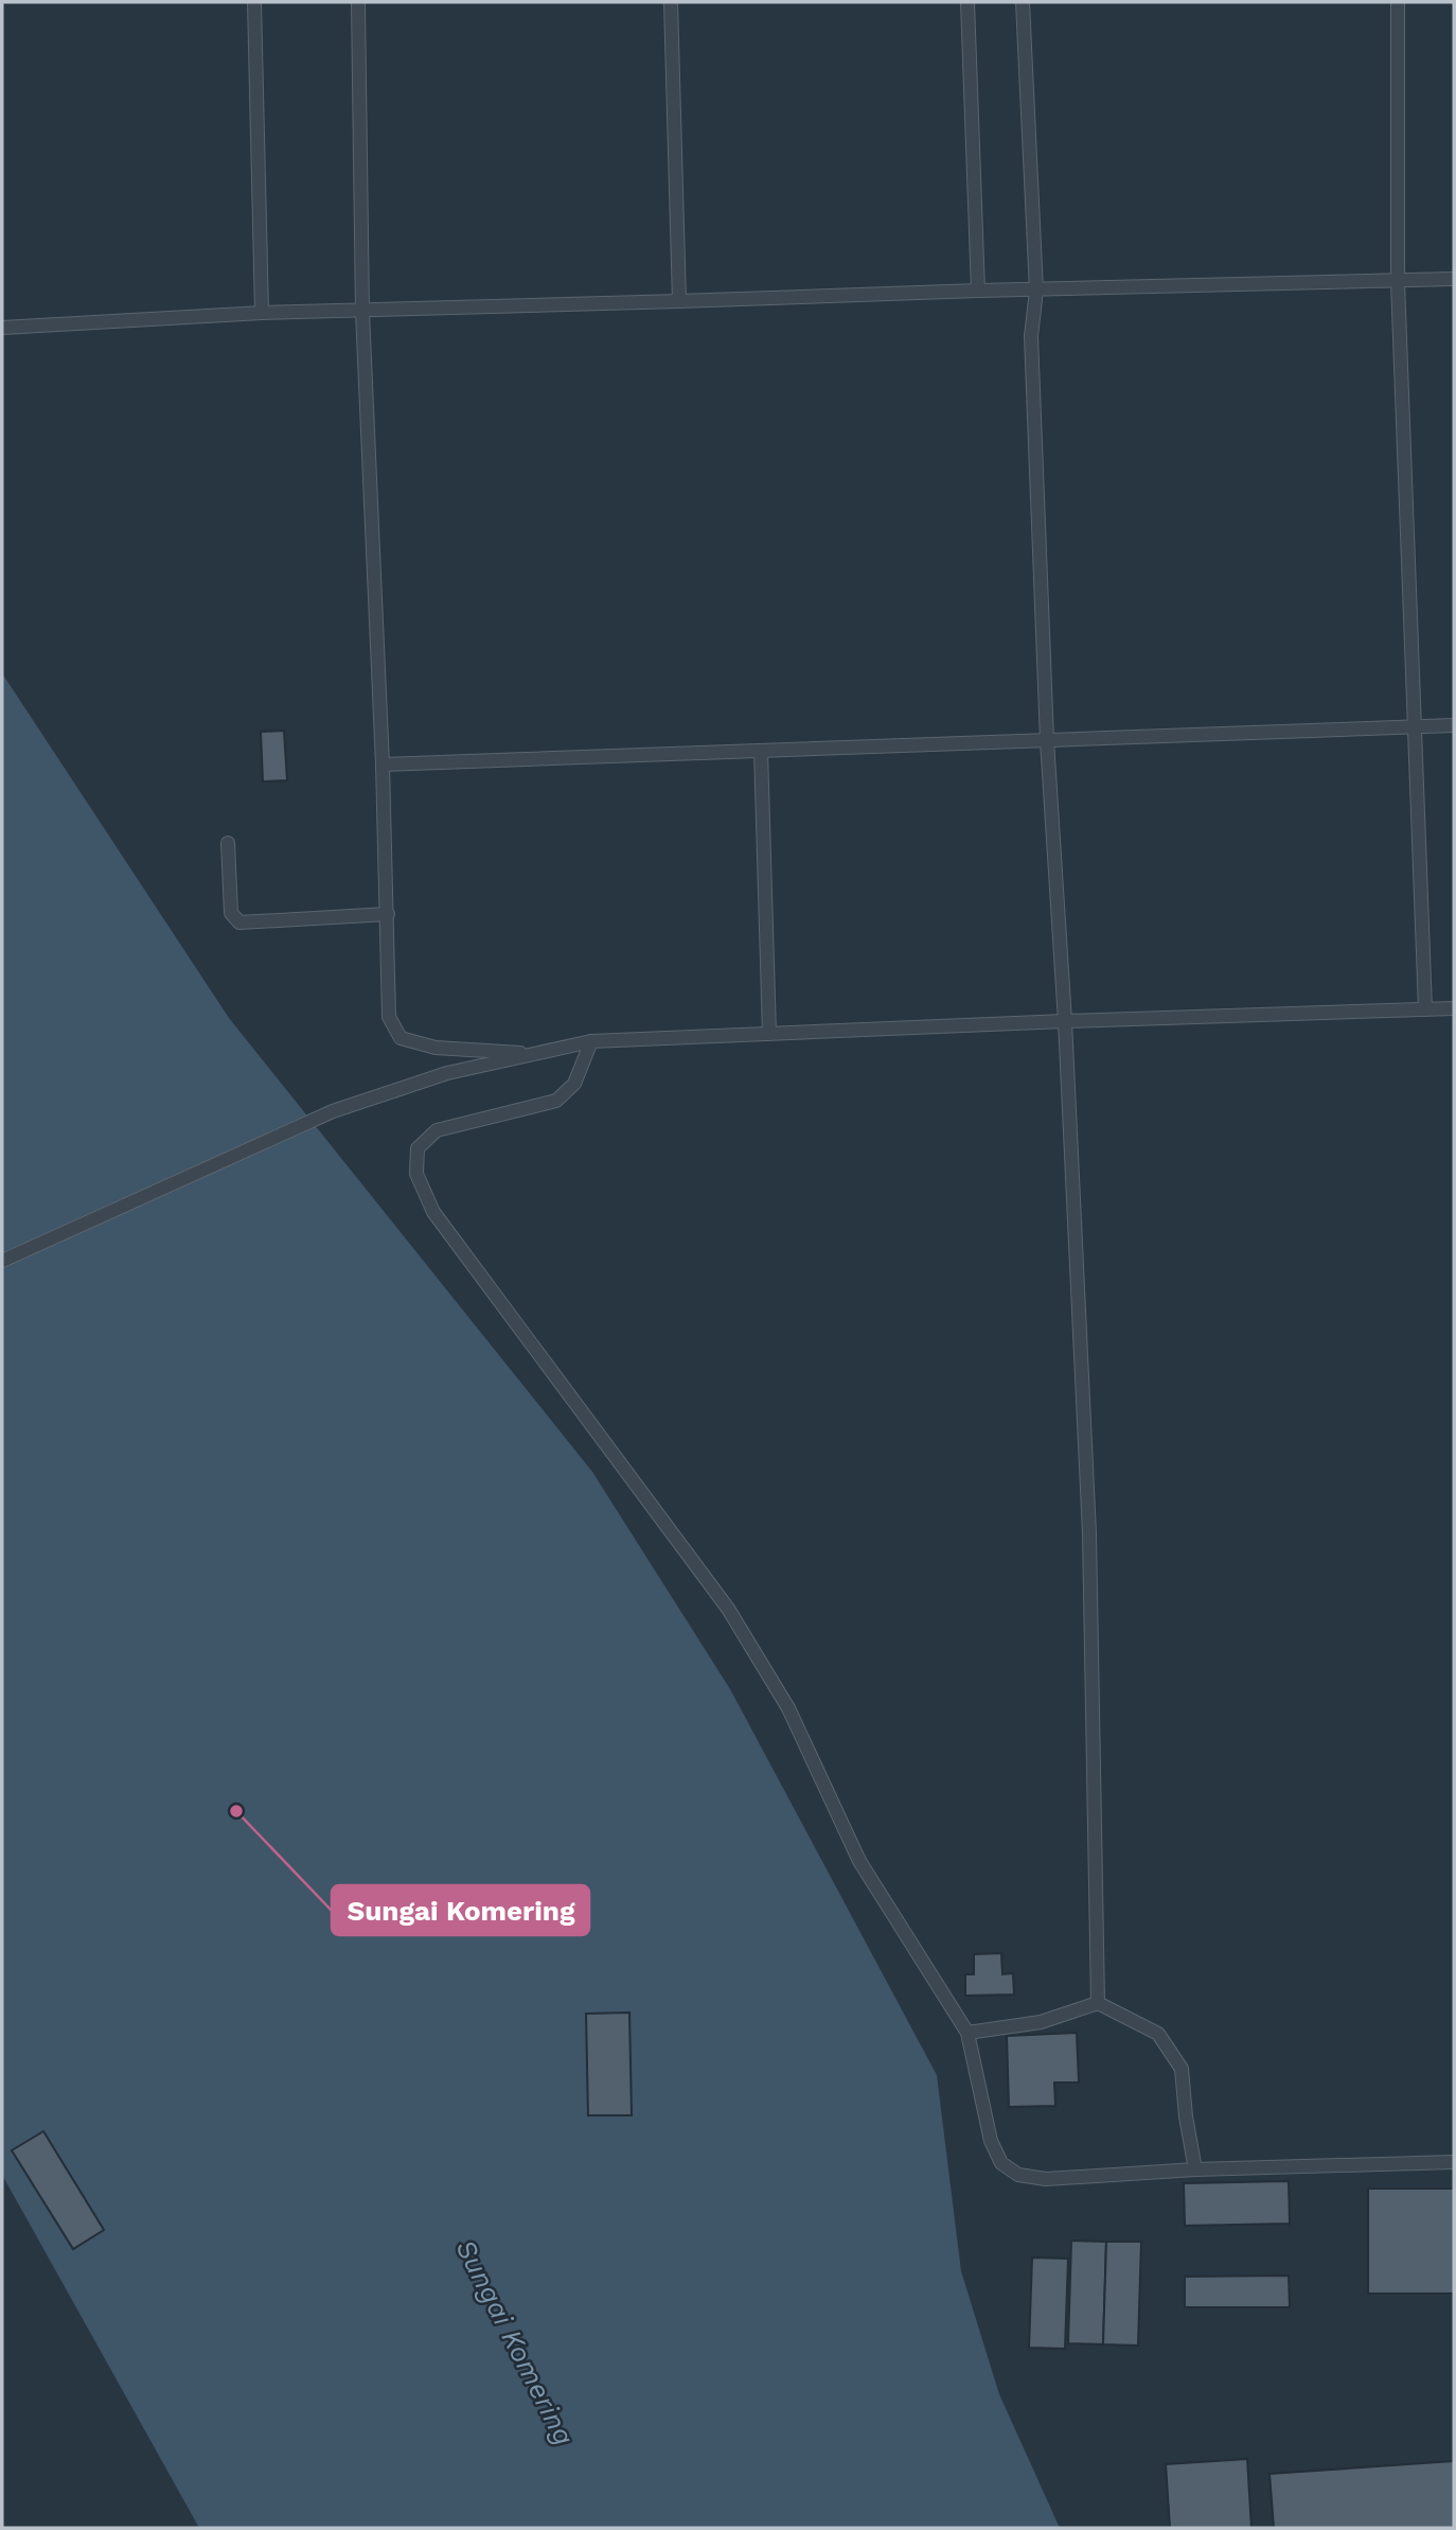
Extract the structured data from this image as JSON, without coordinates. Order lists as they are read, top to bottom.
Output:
{
  "water": ["Sungai Komering"],
  "places": ["Sungai Komering"]
}
